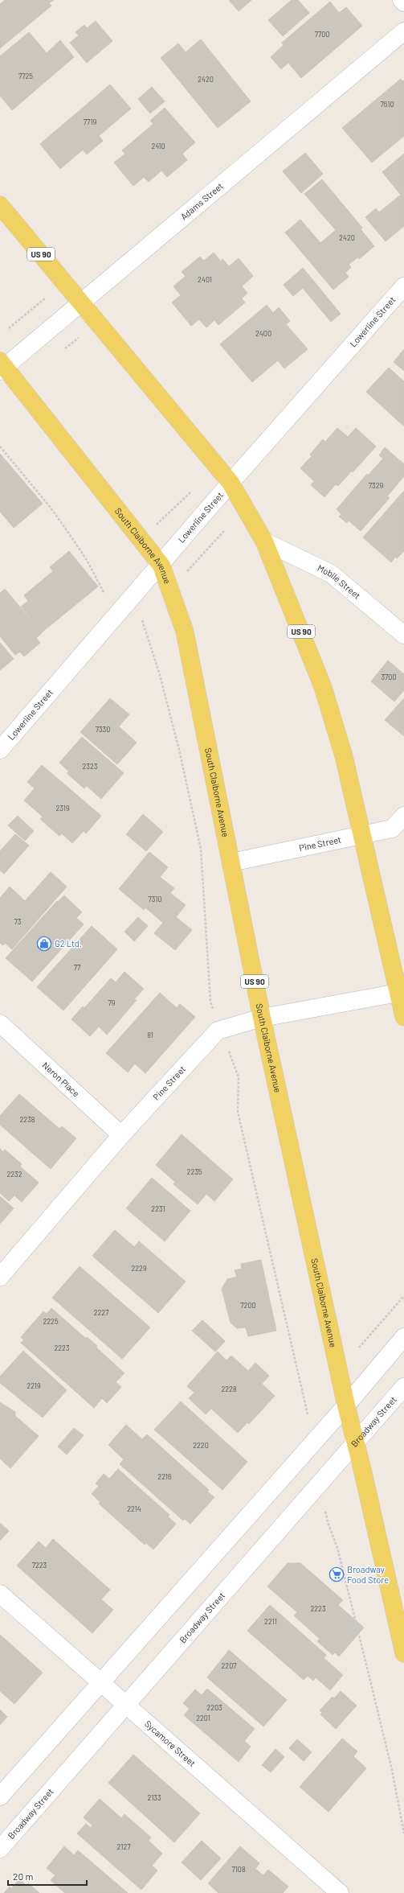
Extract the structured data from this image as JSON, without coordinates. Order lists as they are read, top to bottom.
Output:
{
  "streets": {
    "main road": ["US 90", "South Claiborne Avenue"],
    "street": [
      "Adams Street",
      "Lowerline Street",
      "Mobile Street",
      "Pine Street",
      "Neron Place",
      "Broadway Street",
      "Sycamore Street"
    ]
  },
  "crossings": [
    ["Adams Street", "US 90"],
    ["Adams Street", "South Claiborne Avenue"],
    ["US 90", "Lowerline Street"],
    ["US 90", "Mobile Street"],
    ["US 90", "Pine Street"],
    ["Lowerline Street", "South Claiborne Avenue"],
    ["South Claiborne Avenue", "Pine Street"],
    ["South Claiborne Avenue", "Broadway Street"],
    ["Pine Street", "Neron Place"],
    ["Broadway Street", "Sycamore Street"]
  ],
  "places": {
    "shop": ["G2 Ltd."],
    "supermarket": ["Broadway Food Store"]
  },
  "house_numbers": [
    "7700",
    "7725",
    "2420",
    "7610",
    "7719",
    "2410",
    "2420",
    "2401",
    "2400",
    "7329",
    "3700",
    "7330",
    "2323",
    "2319",
    "7310",
    "73",
    "77",
    "79",
    "81",
    "2238",
    "2235",
    "2232",
    "2231",
    "2229",
    "7200",
    "2227",
    "2225",
    "2223",
    "2219",
    "2228",
    "2220",
    "2216",
    "2214",
    "7223",
    "2223",
    "2211",
    "2207",
    "2203",
    "2201",
    "2133",
    "2127",
    "7108"
  ],
  "scale_bar": "20 m"
}
